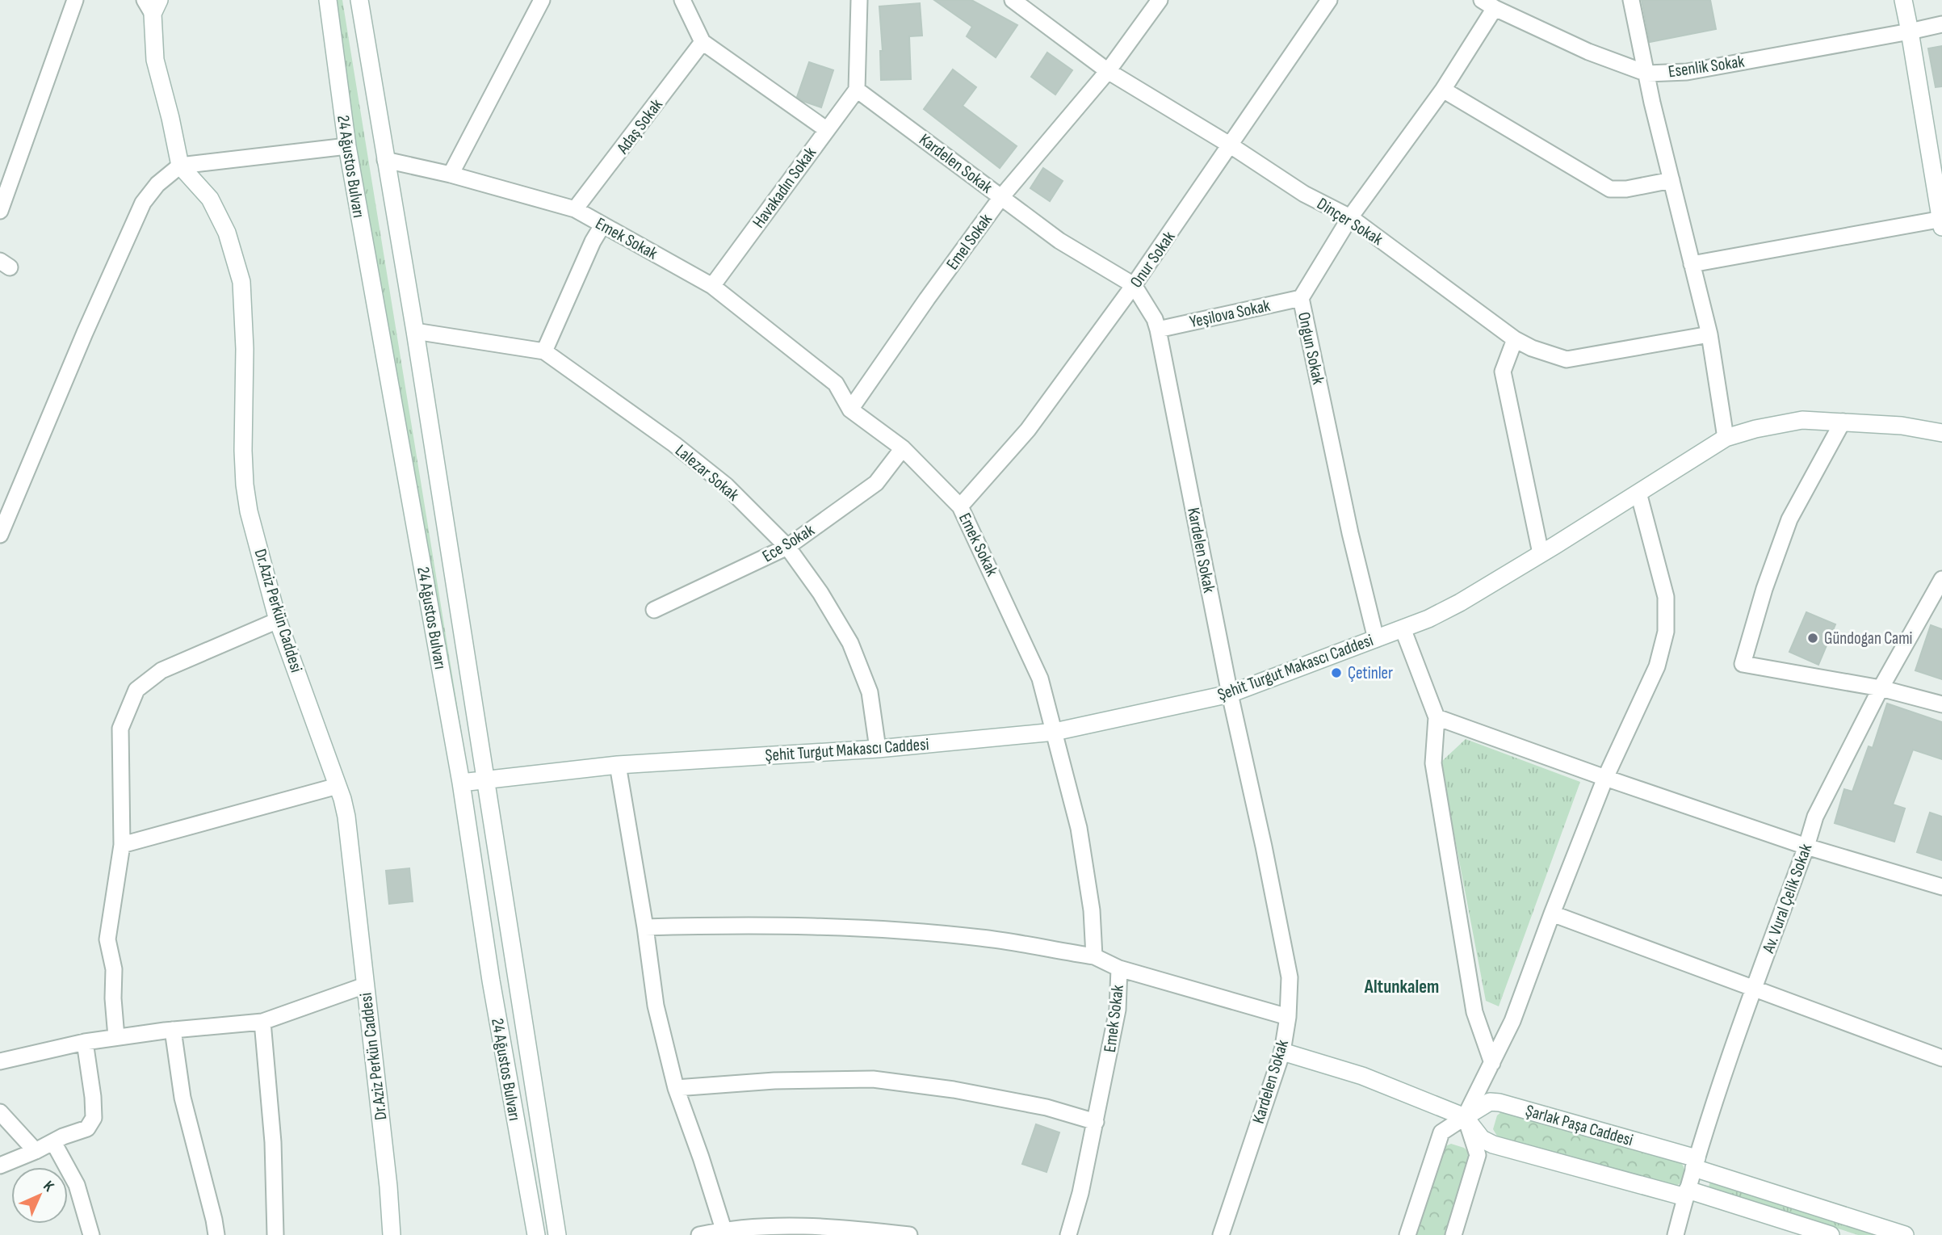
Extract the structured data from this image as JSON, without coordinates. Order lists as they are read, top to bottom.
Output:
{
  "streets": {
    "street": [
      "Esenlik Sokak",
      "Adaş Sokak",
      "Kardelen Sokak",
      "24 Ağustos Bulvarı",
      "Havakadın Sokak",
      "Dinçer Sokak",
      "Emek Sokak",
      "Emel Sokak",
      "Onur Sokak",
      "Yeşilova Sokak",
      "Ongun Sokak",
      "Lalezar Sokak",
      "Ece Sokak",
      "Dr.Aziz Perkün Caddesi",
      "Şehit Turgut Makascı Caddesi",
      "Av. Vural Çelik Sokak",
      "Şarlak Paşa Caddesi"
    ]
  },
  "crossings": [
    ["Esenlik Sokak", "Ongun Sokak"],
    ["Adaş Sokak", "Emek Sokak"],
    ["Kardelen Sokak", "Havakadın Sokak"],
    ["Kardelen Sokak", "Emel Sokak"],
    ["Kardelen Sokak", "Onur Sokak"],
    ["Kardelen Sokak", "Yeşilova Sokak"],
    ["Kardelen Sokak", "Şehit Turgut Makascı Caddesi"],
    ["24 Ağustos Bulvarı", "Emek Sokak"],
    ["24 Ağustos Bulvarı", "Lalezar Sokak"],
    ["24 Ağustos Bulvarı", "Şehit Turgut Makascı Caddesi"],
    ["Havakadın Sokak", "Emek Sokak"],
    ["Dinçer Sokak", "Emel Sokak"],
    ["Dinçer Sokak", "Onur Sokak"],
    ["Dinçer Sokak", "Ongun Sokak"],
    ["Emek Sokak", "Emel Sokak"],
    ["Emek Sokak", "Onur Sokak"],
    ["Emek Sokak", "Ece Sokak"],
    ["Emek Sokak", "Şehit Turgut Makascı Caddesi"],
    ["Yeşilova Sokak", "Ongun Sokak"],
    ["Ongun Sokak", "Şehit Turgut Makascı Caddesi"],
    ["Lalezar Sokak", "Ece Sokak"],
    ["Lalezar Sokak", "Şehit Turgut Makascı Caddesi"],
    ["Av. Vural Çelik Sokak", "Şarlak Paşa Caddesi"]
  ],
  "districts": ["Altunkalem"],
  "places": ["Gündogan Cami", "Çetinler"],
  "north": "top right"
}
